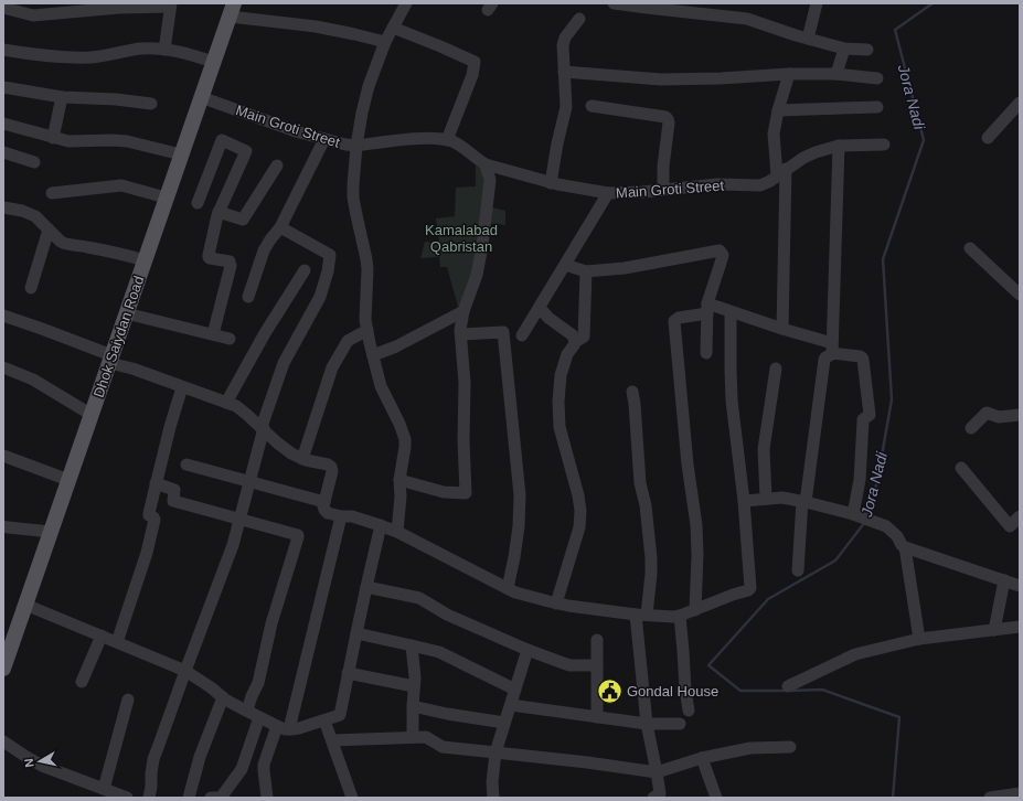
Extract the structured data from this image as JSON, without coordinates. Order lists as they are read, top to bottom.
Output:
{
  "streets": {
    "main road": ["Dhok Saiydan Road"],
    "street": ["Main Groti Street"]
  },
  "crossings": [
    ["Main Groti Street", "Dhok Saiydan Road"]
  ],
  "water": ["Jora Nadi"],
  "parks": ["Kamalabad Qabristan"],
  "places": {
    "public building": ["Gondal House"]
  },
  "north": "left"
}
